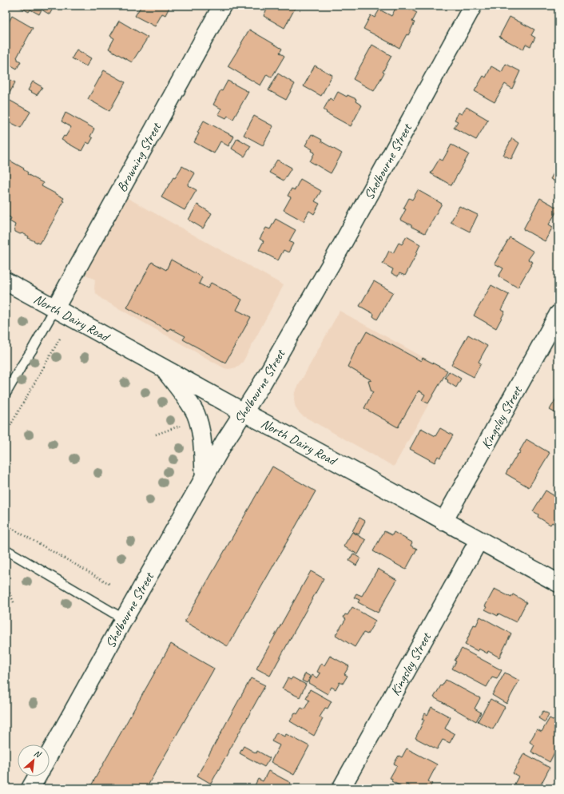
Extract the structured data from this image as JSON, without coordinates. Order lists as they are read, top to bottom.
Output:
{
  "streets": {
    "street": [
      "Browning Street",
      "Shelbourne Street",
      "North Dairy Road",
      "Kingsley Street"
    ]
  },
  "crossings": [
    ["Browning Street", "North Dairy Road"],
    ["Shelbourne Street", "North Dairy Road"],
    ["North Dairy Road", "Kingsley Street"]
  ],
  "north": "top right"
}
